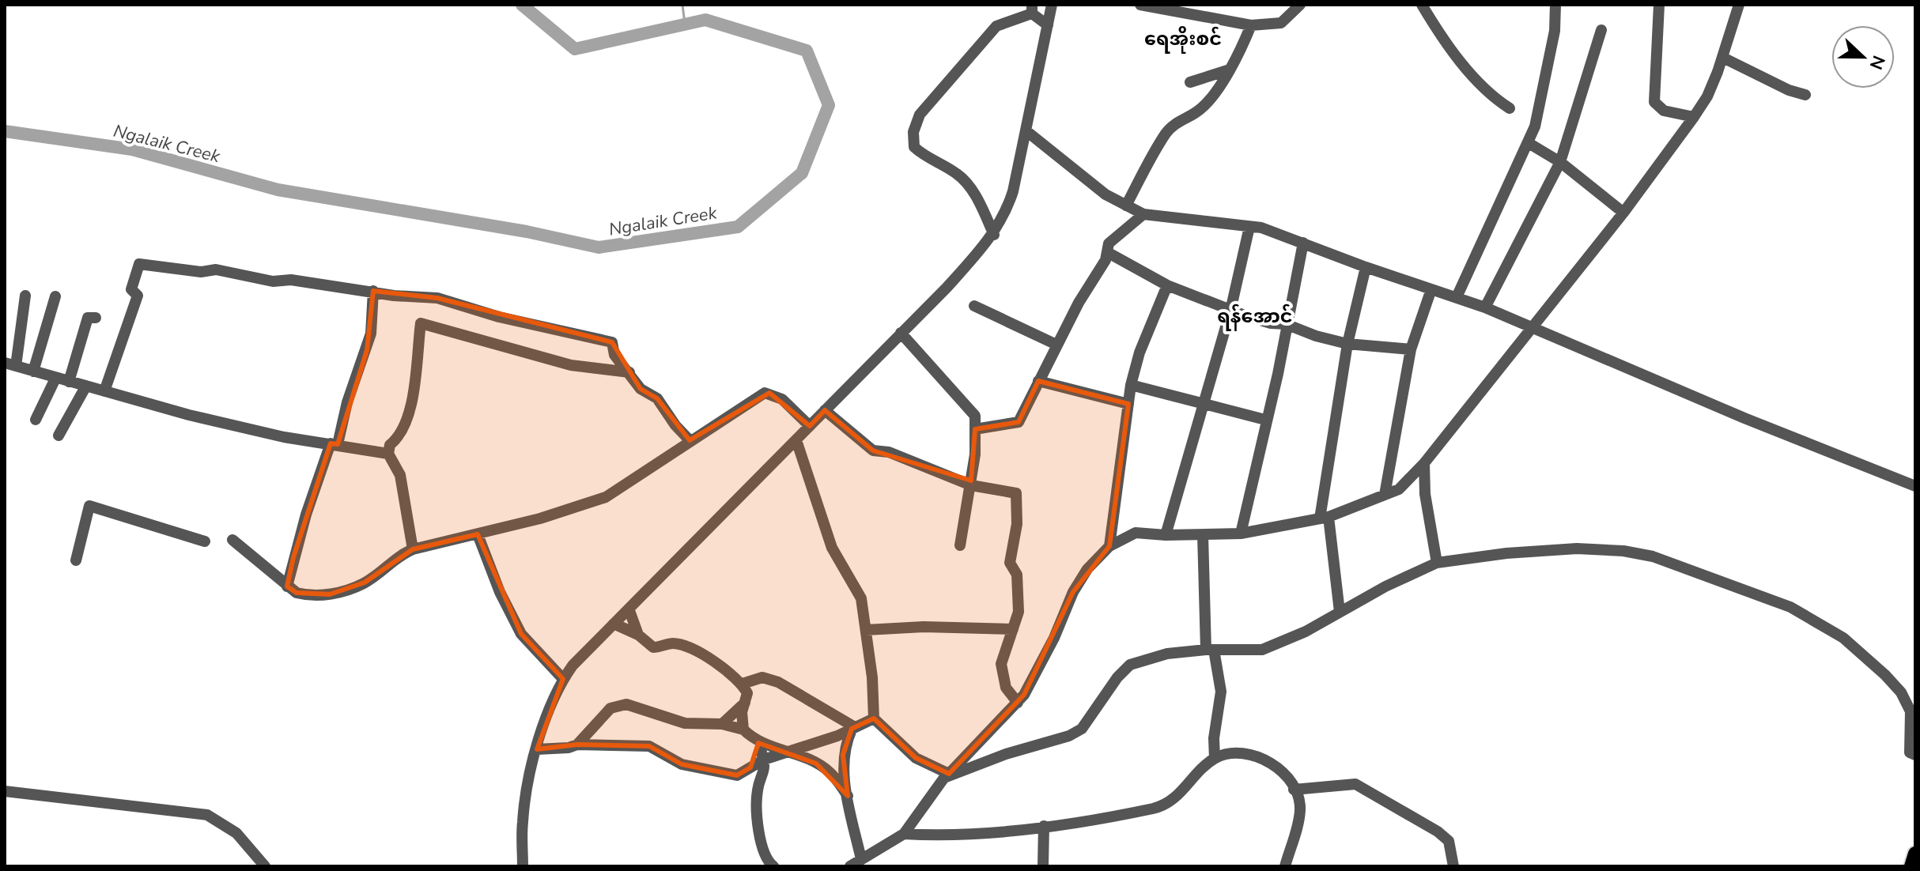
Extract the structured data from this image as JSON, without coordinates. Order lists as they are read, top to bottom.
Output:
{
  "districts": ["ရေအိုးစင်", "ရန်အောင်"],
  "water": ["Ngalaik Creek"],
  "north": "right"
}
